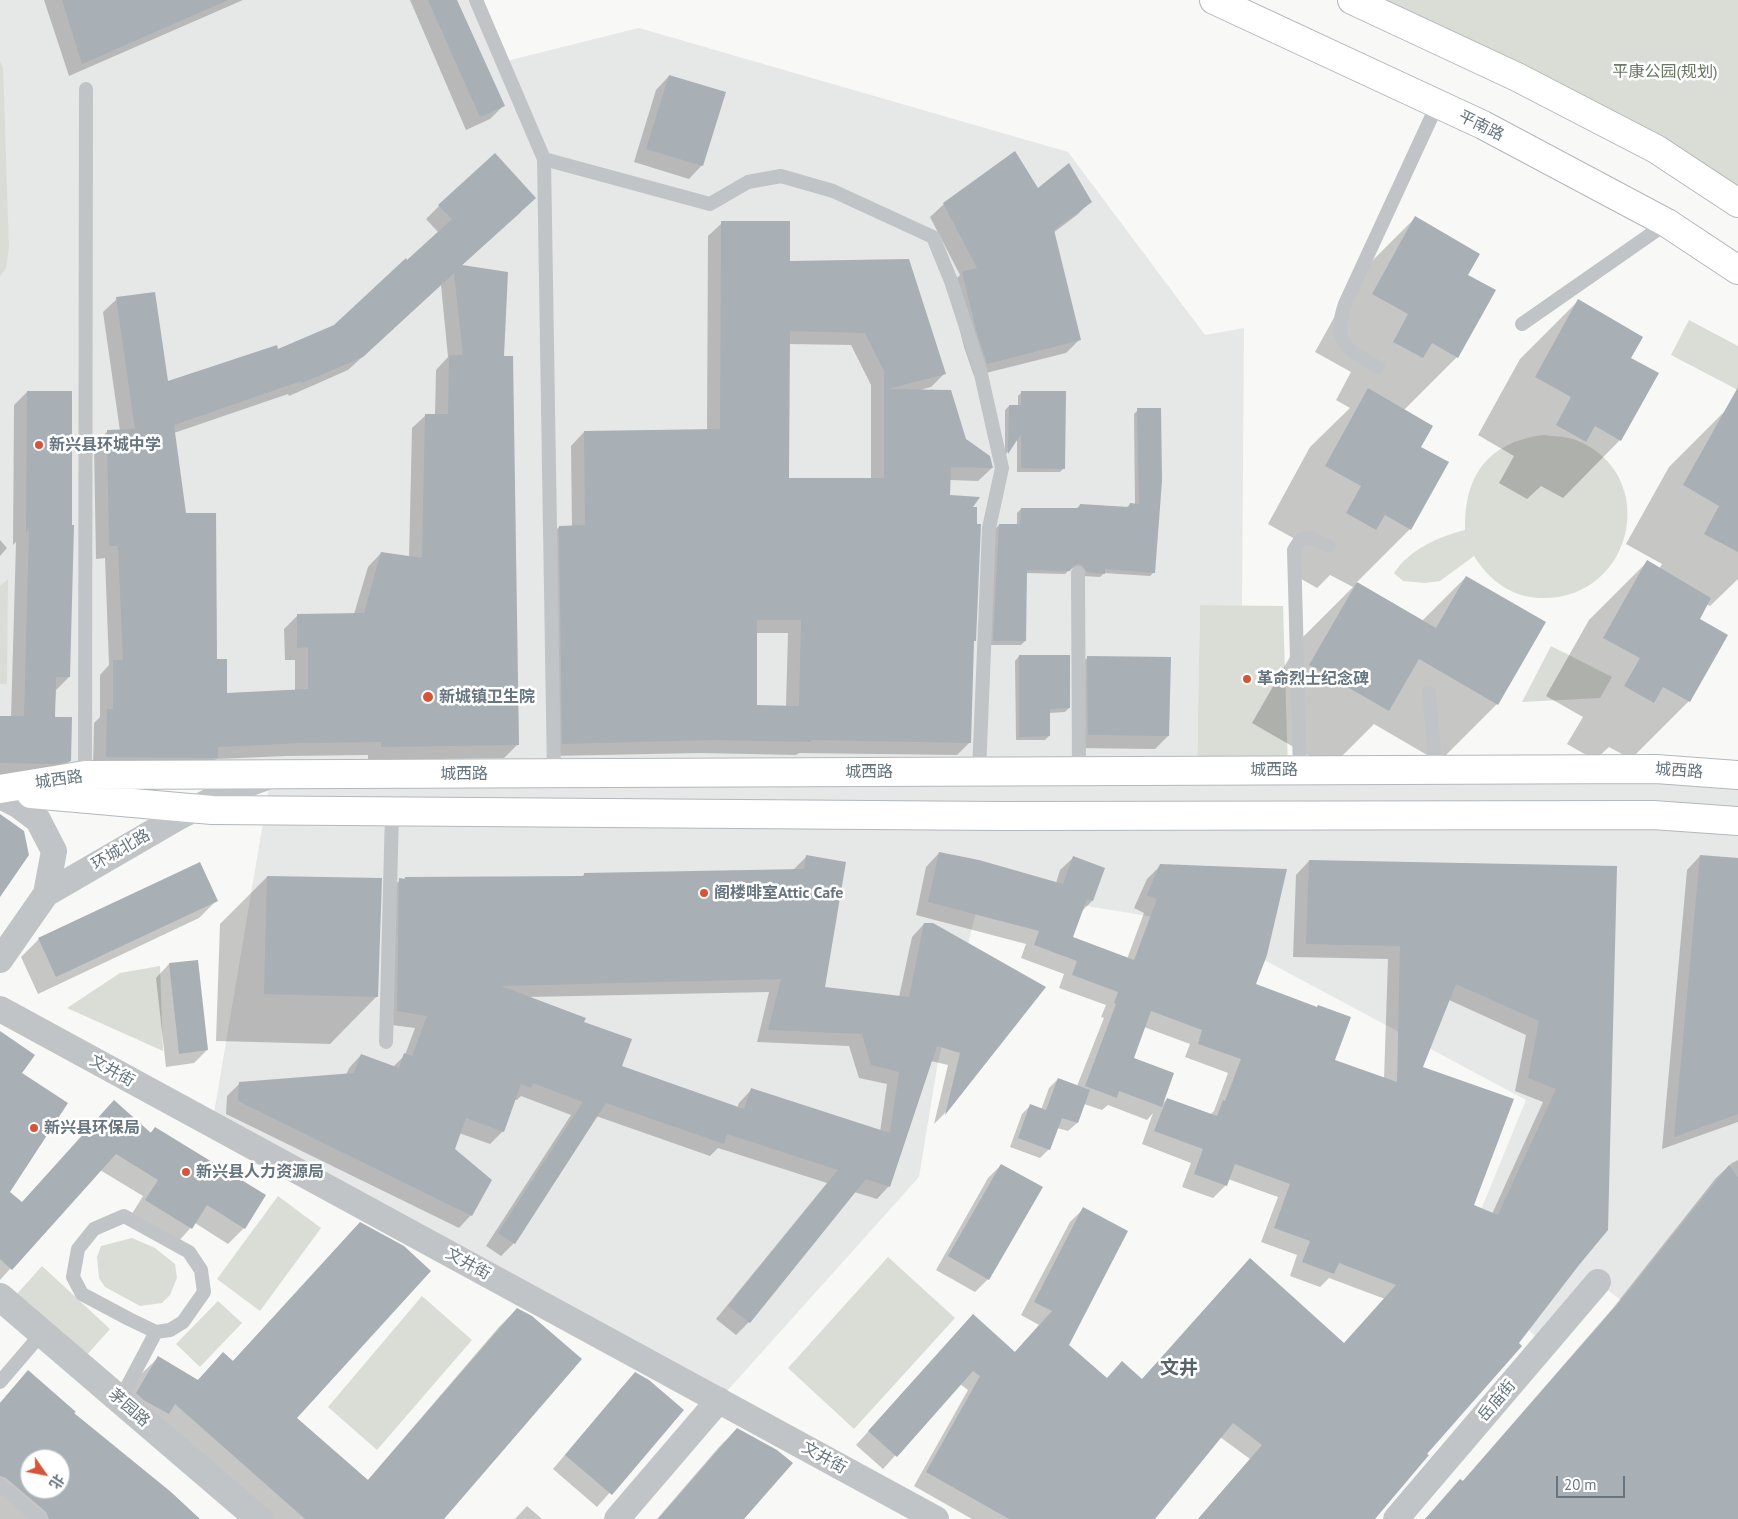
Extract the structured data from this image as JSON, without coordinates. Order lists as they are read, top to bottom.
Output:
{
  "streets": {
    "main road": ["平南路", "城西路"],
    "street": [
      "环城北路",
      "文井街",
      "岳庙街",
      "茅园路"
    ]
  },
  "crossings": [
    ["城西路", "环城北路"]
  ],
  "districts": ["文井"],
  "parks": ["平康公园(规划)"],
  "places": [
    "新兴县环城中学",
    "革命烈士纪念碑",
    "新城镇卫生院",
    "阁楼啡室Attic Cafe",
    "新兴县环保局",
    "新兴县人力资源局"
  ],
  "scale_bar": "20 m",
  "north": "bottom right"
}
